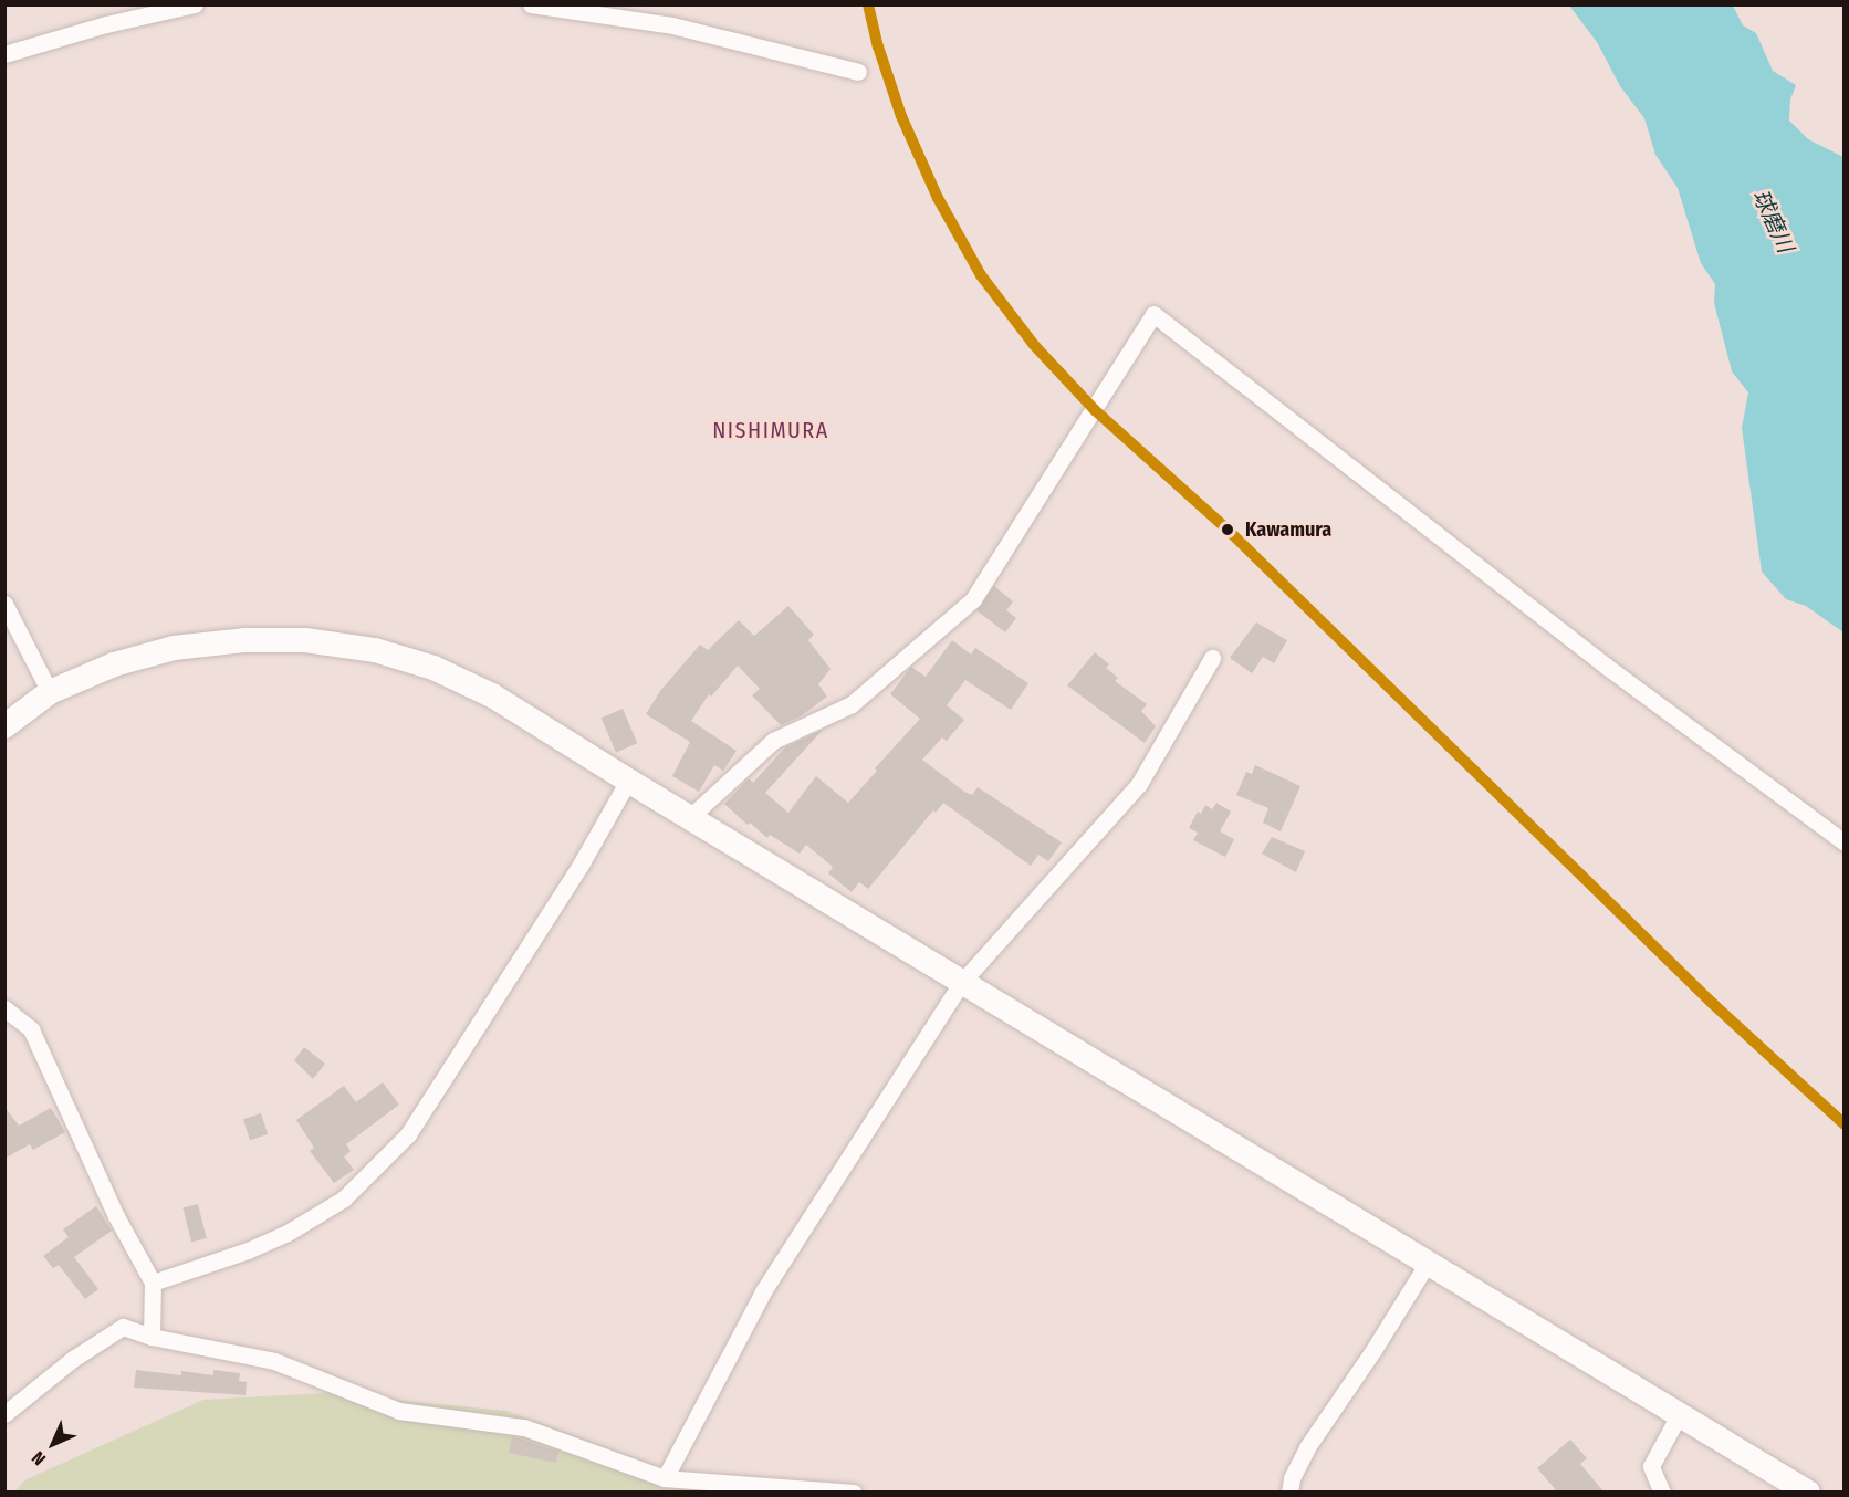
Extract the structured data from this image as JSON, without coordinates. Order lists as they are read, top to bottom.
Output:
{
  "districts": ["NISHIMURA"],
  "water": ["球磨川"],
  "places": ["Kawamura"],
  "north": "bottom left"
}
